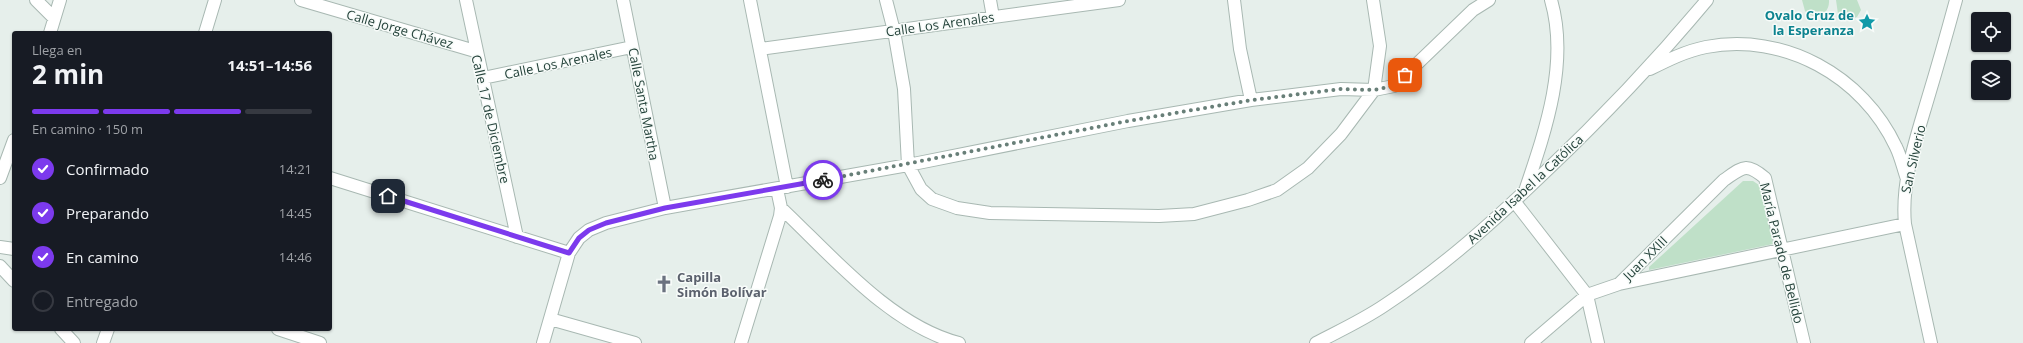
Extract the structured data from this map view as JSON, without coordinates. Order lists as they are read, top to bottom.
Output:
{
  "streets": {
    "street": [
      "Calle Los Arenales",
      "Calle Jorge Chávez",
      "Calle Santa Martha",
      "Calle 17 de Diciembre",
      "San Silverio",
      "Avenida Isabel la Católica",
      "María Parado de Bellido",
      "Juan XXIII"
    ]
  },
  "crossings": [
    ["Calle Los Arenales", "Calle Santa Martha"],
    ["Calle Los Arenales", "Calle 17 de Diciembre"],
    ["Calle Jorge Chávez", "Calle 17 de Diciembre"],
    ["María Parado de Bellido", "Juan XXIII"]
  ],
  "places": {
    "place": ["Ovalo Cruz de la Esperanza"],
    "church": ["Capilla Simón Bolívar"]
  },
  "page": {
    "heading": ["2 min", "Llega en", "14:51–14:56"],
    "bar": "En camino · 150 m",
    "list": [
      ["Confirmado", "14:21"],
      ["Preparando", "14:45"],
      ["En camino", "14:46"],
      "Entregado"
    ]
  }
}
